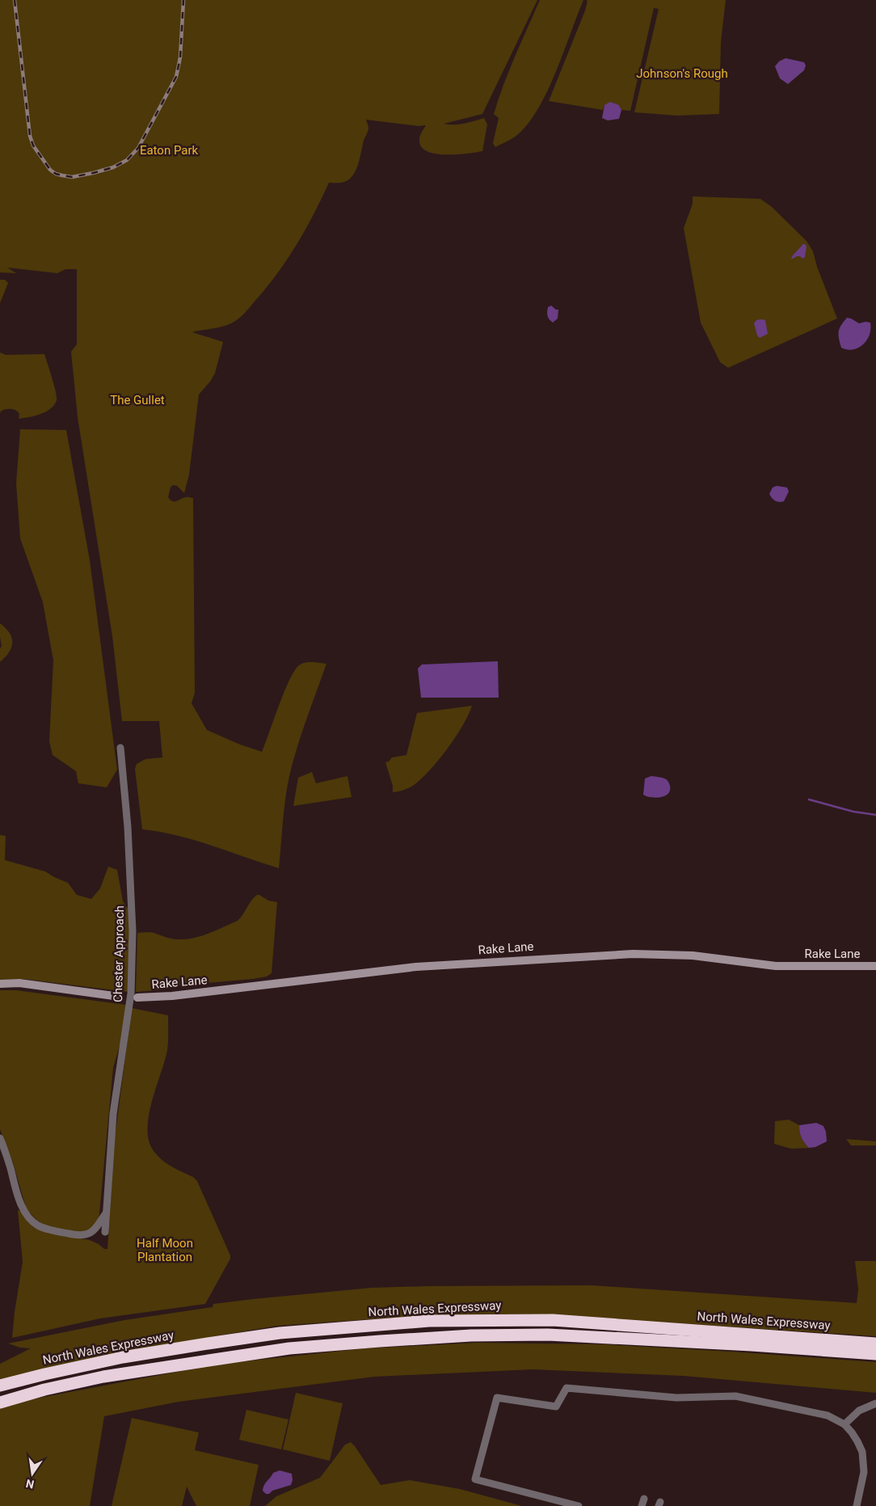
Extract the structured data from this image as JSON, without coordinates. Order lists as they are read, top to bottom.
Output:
{
  "streets": {
    "highway": ["North Wales Expressway"],
    "street": ["Rake Lane", "Chester Approach"]
  },
  "parks": [
    "Johnson's Rough",
    "Eaton Park",
    "The Gullet",
    "Half Moon Plantation"
  ],
  "north": "bottom"
}
